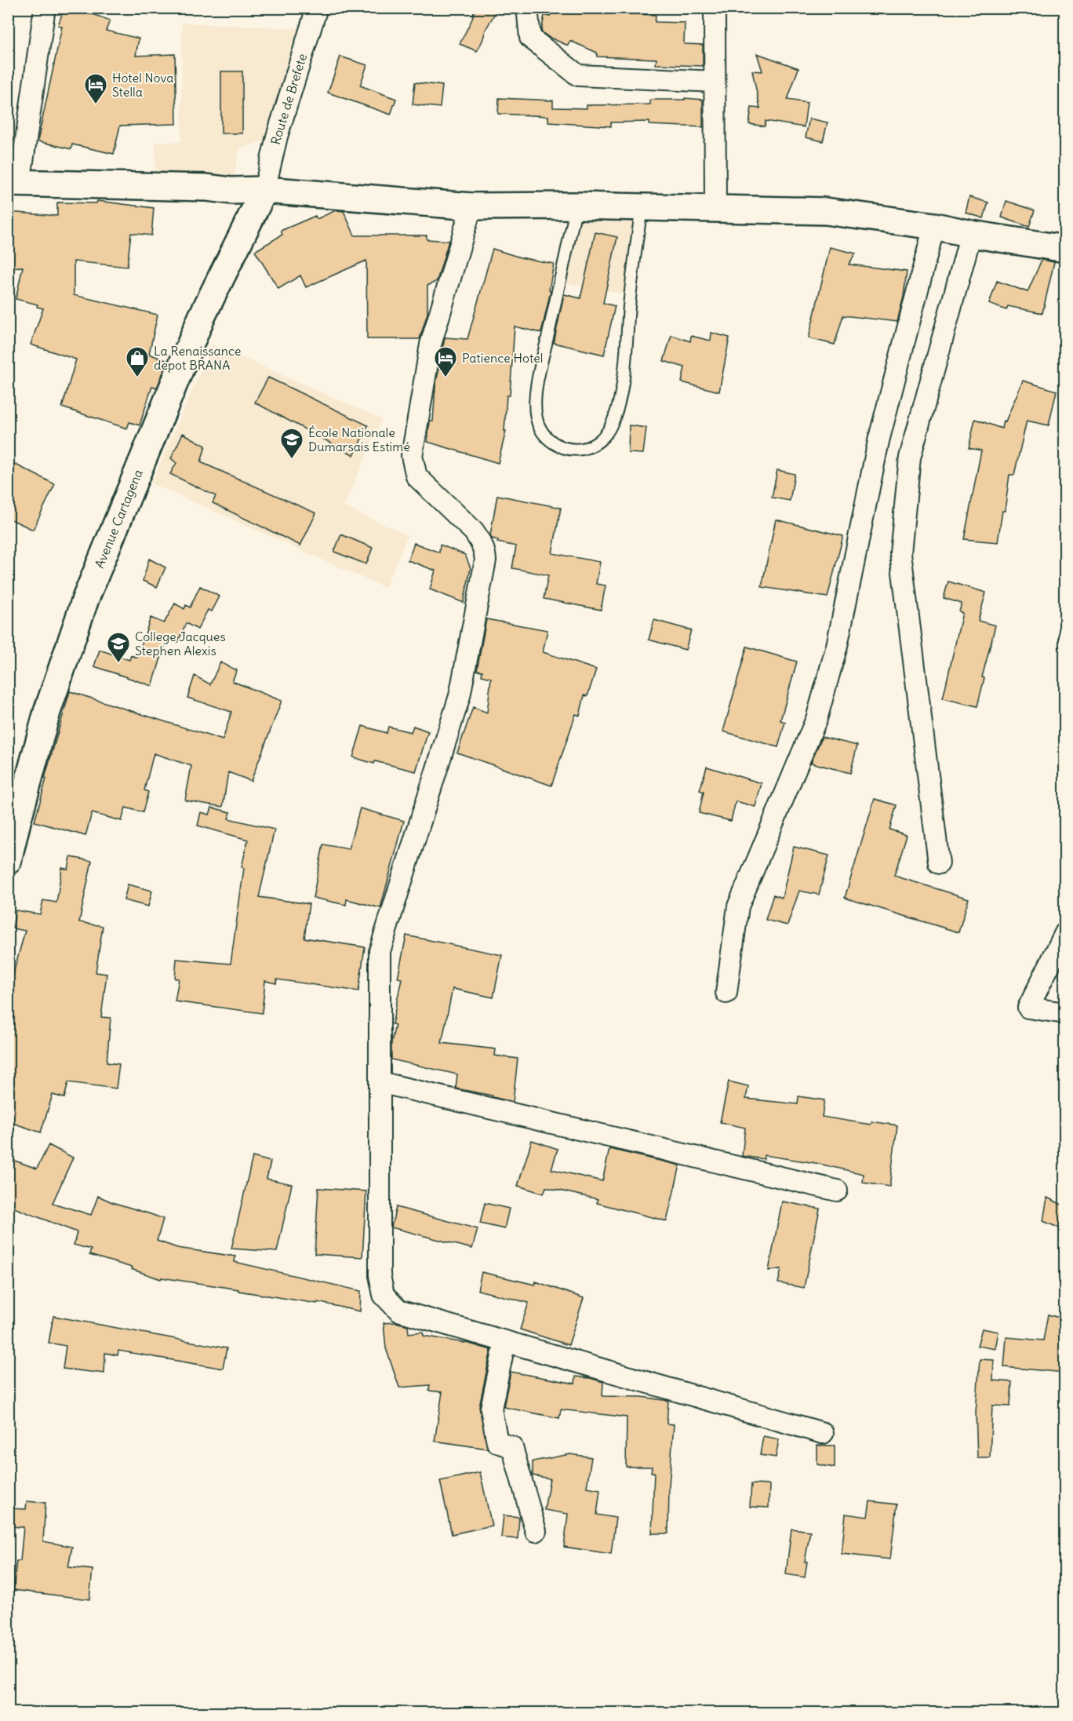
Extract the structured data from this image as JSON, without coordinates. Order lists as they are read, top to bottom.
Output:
{
  "streets": {
    "main road": ["Avenue Cartagena"],
    "street": ["Route de Brefete"]
  },
  "crossings": [
    ["Route de Brefete", "Avenue Cartagena"]
  ],
  "places": {
    "hotel": ["Hotel Nova Stella", "Patience Hotel"],
    "shop": ["La Renaissance depot BRANA"],
    "school or university": ["École Nationale Dumarsais Estimé", "College Jacques Stephen Alexis"]
  }
}
